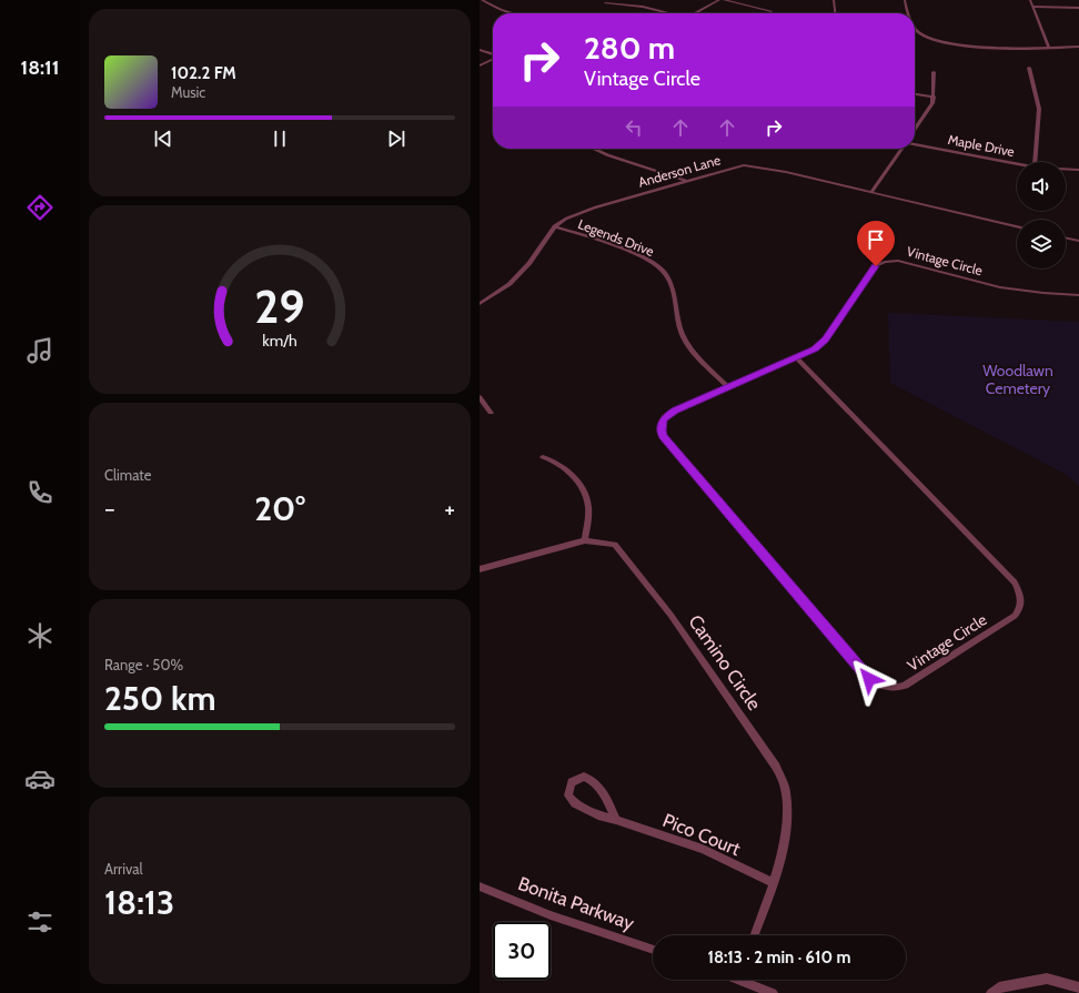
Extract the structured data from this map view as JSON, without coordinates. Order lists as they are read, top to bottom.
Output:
{
  "streets": {
    "street": [
      "Maple Drive",
      "Anderson Lane",
      "Legends Drive",
      "Vintage Circle",
      "Camino Circle",
      "Pico Court",
      "Bonita Parkway"
    ]
  },
  "crossings": [
    ["Anderson Lane", "Legends Drive"],
    ["Legends Drive", "Vintage Circle"],
    ["Camino Circle", "Pico Court"]
  ],
  "parks": ["Woodlawn Cemetery"],
  "page": {
    "tabs": "18:11",
    "turn": ["280 m", "Vintage Circle"],
    "song": ["102.2 FM", "Music"],
    "tile": [
      "Climate",
      ["Range · 50%", "250 km"],
      ["Arrival", "18:13"]
    ],
    "heat": ["−", "20°", "+"],
    "limit": "30",
    "trip": "18:13 · 2 min · 610 m",
    "gauge": ["29", "km/h"]
  }
}
